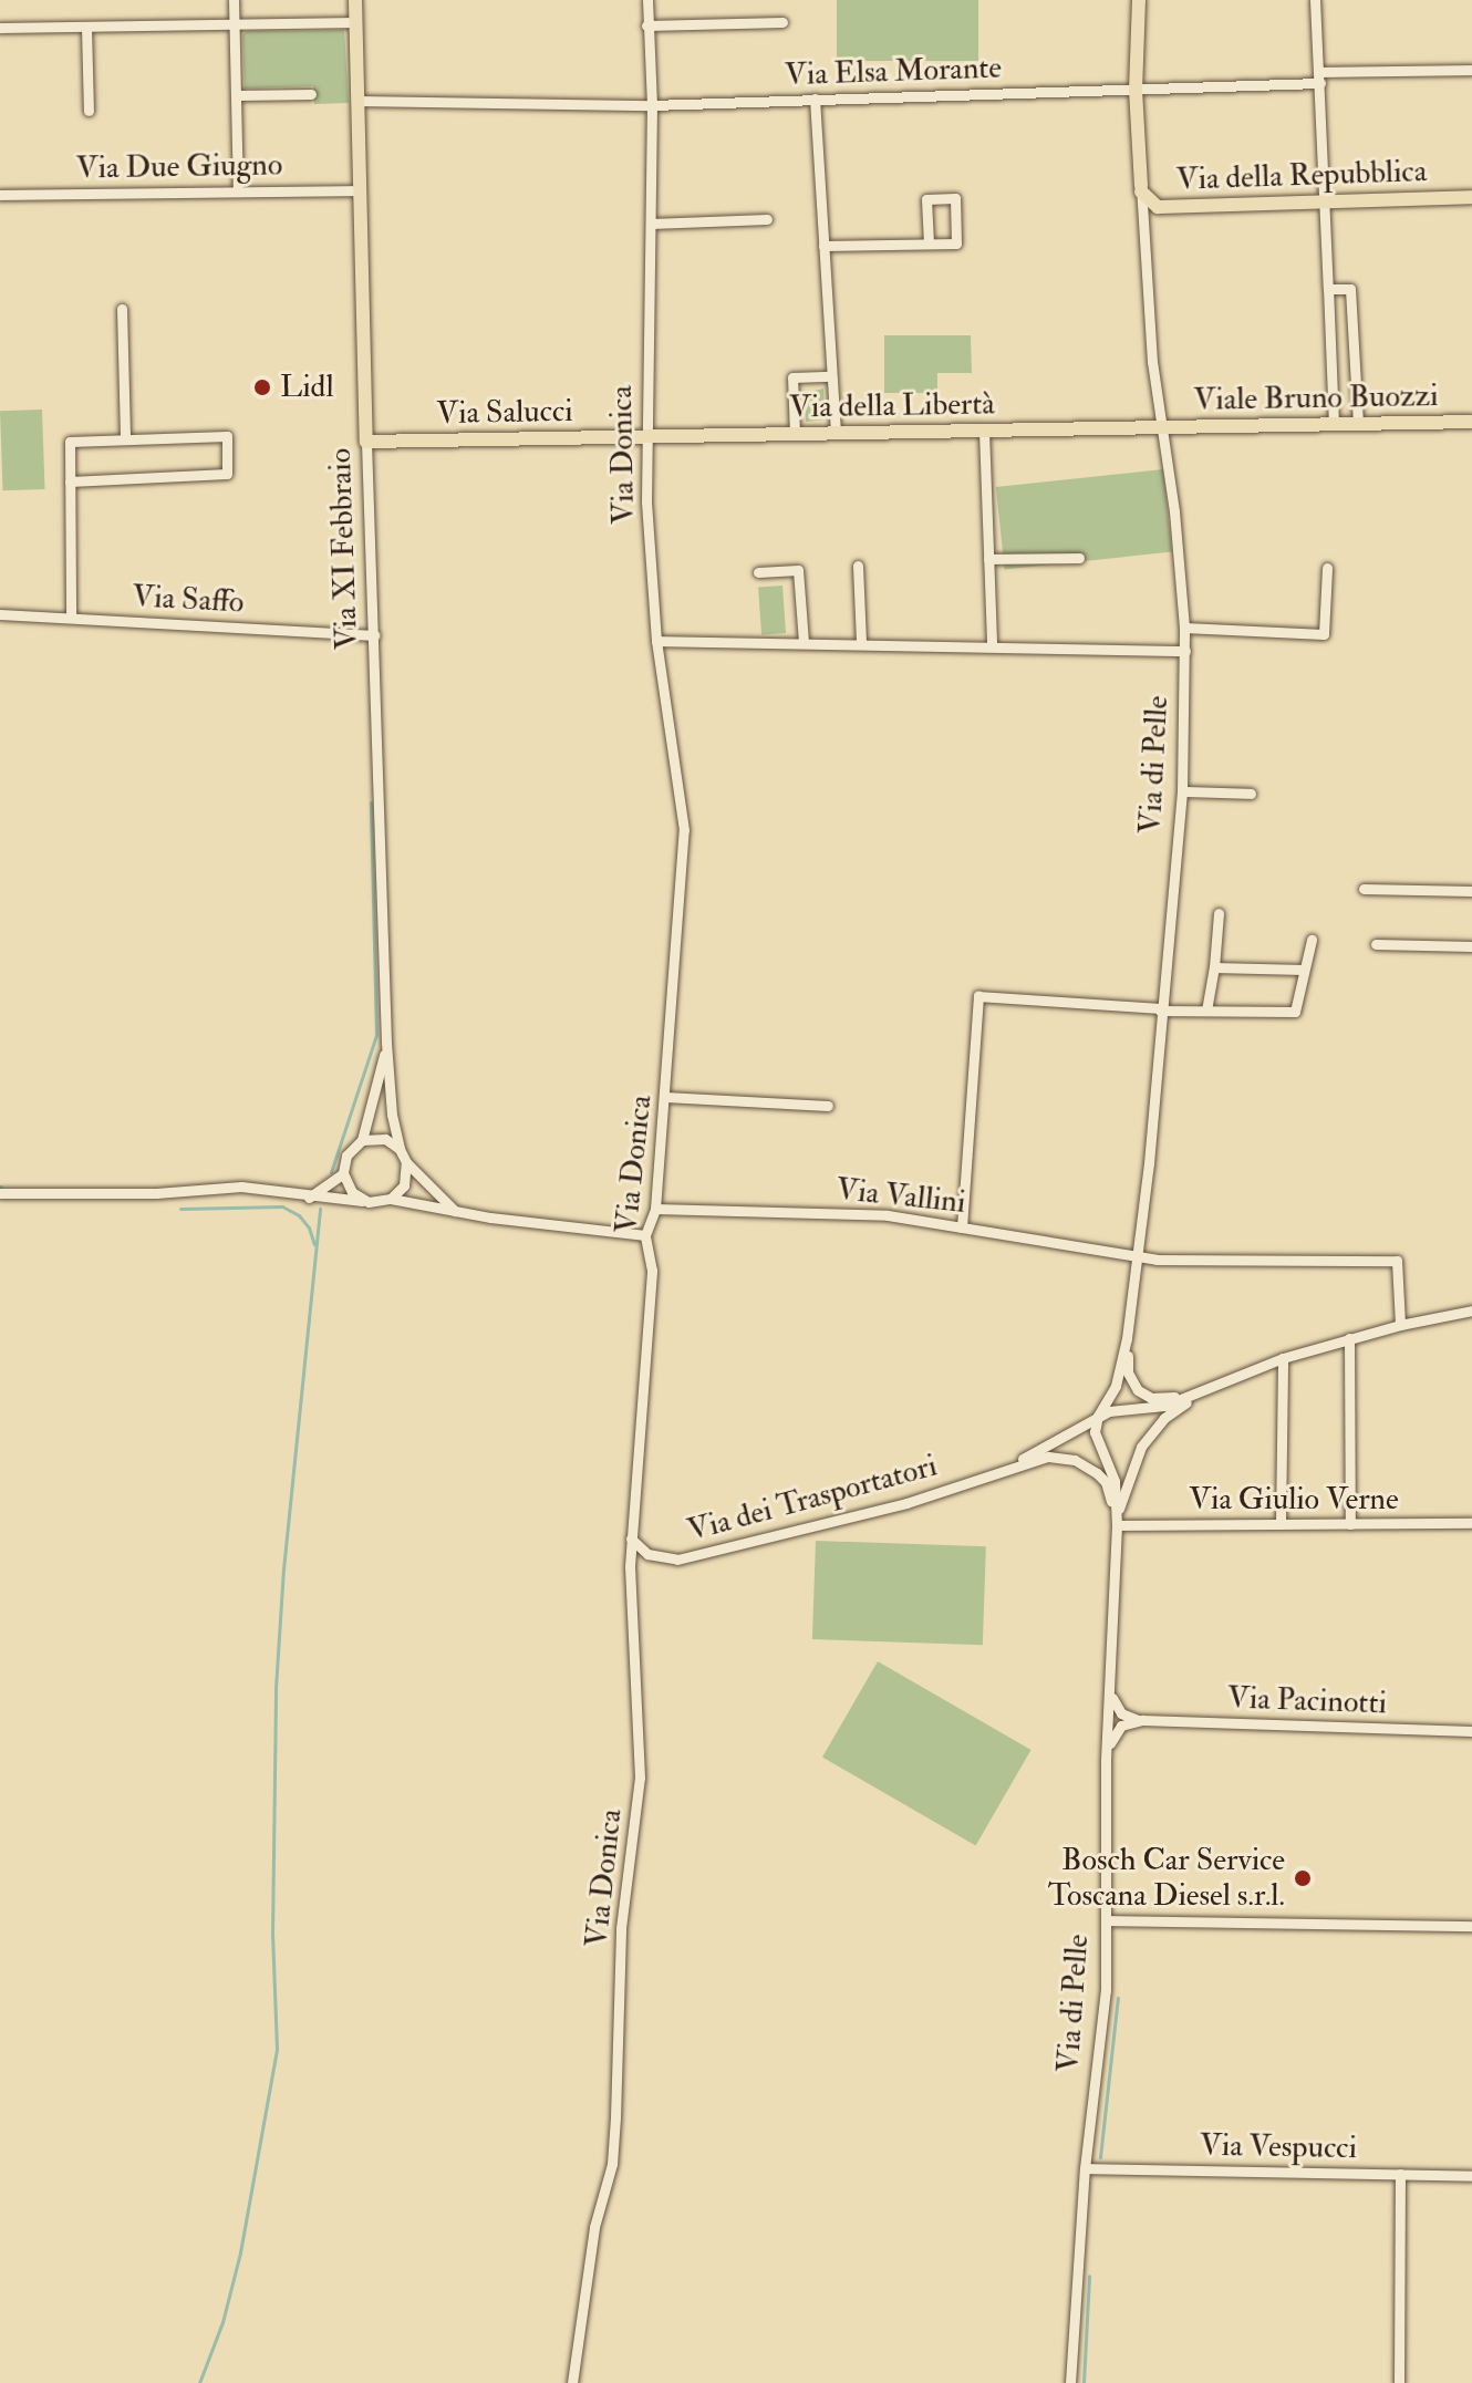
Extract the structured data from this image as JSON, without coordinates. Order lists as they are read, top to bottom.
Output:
{
  "streets": {
    "main road": [
      "Via della Repubblica",
      "Viale Bruno Buozzi",
      "Via della Libertà",
      "Via Salucci",
      "Via XI Febbraio",
      "Via di Pelle"
    ],
    "street": [
      "Via Elsa Morante",
      "Via Due Giugno",
      "Via Donica",
      "Via Saffo",
      "Via Vallini",
      "Via dei Trasportatori",
      "Via Giulio Verne",
      "Via Pacinotti",
      "Via Vespucci"
    ]
  },
  "crossings": [
    ["Via Elsa Morante", "Via Donica"],
    ["Via Elsa Morante", "Via XI Febbraio"],
    ["Via Elsa Morante", "Via di Pelle"],
    ["Via Due Giugno", "Via XI Febbraio"],
    ["Via della Repubblica", "Via di Pelle"],
    ["Viale Bruno Buozzi", "Via della Libertà"],
    ["Viale Bruno Buozzi", "Via di Pelle"],
    ["Via della Libertà", "Via Salucci"],
    ["Via della Libertà", "Via Donica"],
    ["Via della Libertà", "Via di Pelle"],
    ["Via Salucci", "Via Donica"],
    ["Via Salucci", "Via XI Febbraio"],
    ["Via Donica", "Via Vallini"],
    ["Via Donica", "Via dei Trasportatori"],
    ["Via XI Febbraio", "Via Saffo"],
    ["Via di Pelle", "Via Vallini"],
    ["Via di Pelle", "Via dei Trasportatori"],
    ["Via di Pelle", "Via Giulio Verne"],
    ["Via di Pelle", "Via Vespucci"],
    ["Via dei Trasportatori", "Via Giulio Verne"]
  ],
  "places": ["Lidl", "Bosch Car Service Toscana Diesel s.r.l."]
}
